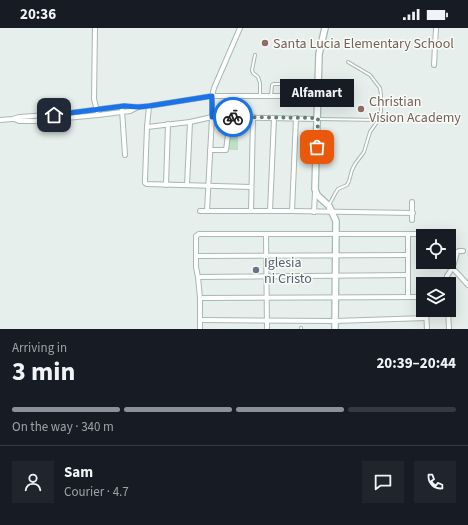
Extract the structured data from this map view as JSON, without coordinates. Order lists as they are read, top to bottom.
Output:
{
  "places": [
    "Santa Lucia Elementary School",
    "Christian Vision Academy",
    "Alfamart",
    "Iglesia ni Cristo"
  ],
  "page": {
    "status": "20:36",
    "bubble": "Alfamart",
    "heading": ["3 min", "Arriving in", "20:39–20:44"],
    "panel": ["Sam", "Courier · 4.7"],
    "bar": "On the way · 340 m"
  }
}
